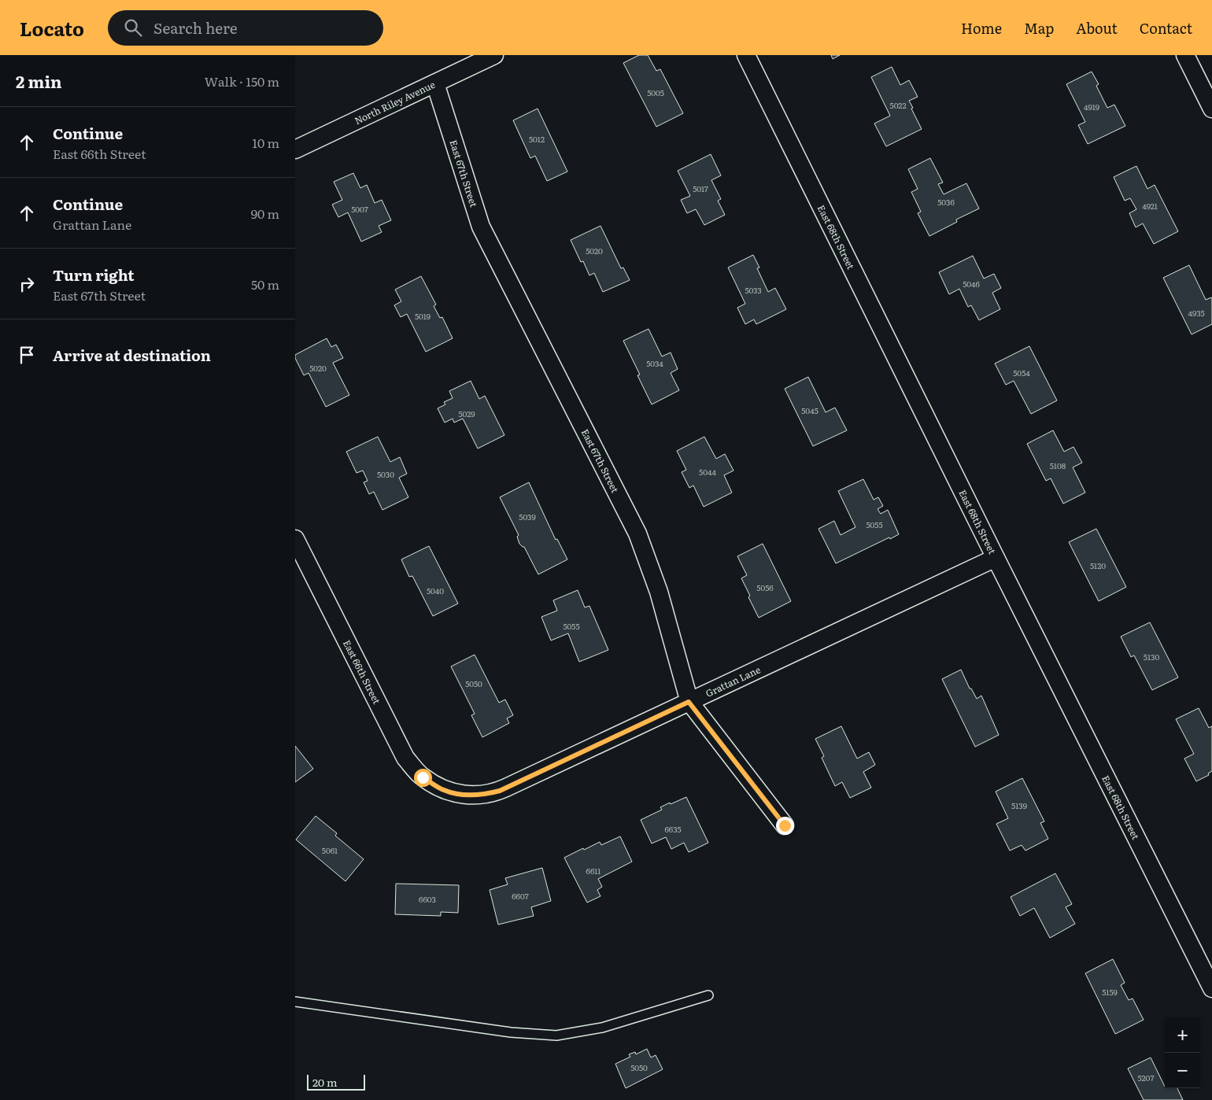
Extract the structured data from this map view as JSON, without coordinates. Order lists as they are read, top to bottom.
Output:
{
  "streets": {
    "street": [
      "North Riley Avenue",
      "East 67th Street",
      "East 68th Street",
      "East 66th Street",
      "Grattan Lane"
    ]
  },
  "crossings": [
    ["North Riley Avenue", "East 67th Street"],
    ["East 67th Street", "Grattan Lane"],
    ["East 68th Street", "Grattan Lane"],
    ["East 66th Street", "Grattan Lane"]
  ],
  "house_numbers": [
    "5005",
    "5022",
    "4919",
    "5012",
    "5017",
    "5036",
    "4921",
    "5007",
    "5020",
    "5046",
    "5033",
    "4935",
    "5019",
    "5034",
    "5020",
    "5054",
    "5045",
    "5029",
    "5108",
    "5044",
    "5030",
    "5039",
    "5055",
    "5120",
    "5056",
    "5040",
    "5055",
    "5130",
    "5050",
    "5139",
    "6635",
    "5061",
    "6611",
    "6607",
    "6603",
    "5159",
    "5050",
    "5207"
  ],
  "scale_bar": "20 m",
  "page": {
    "header": "Locato",
    "search": "Search here",
    "nav": [
      "Home",
      "Map",
      "About",
      "Contact"
    ],
    "heading": ["2 min", "Walk · 150 m"],
    "list": [
      ["Continue", "East 66th Street", "10 m"],
      ["Continue", "Grattan Lane", "90 m"],
      ["Turn right", "East 67th Street", "50 m"],
      "Arrive at destination"
    ],
    "map_buttons": ["+", "−"],
    "scale": "20 m"
  }
}
